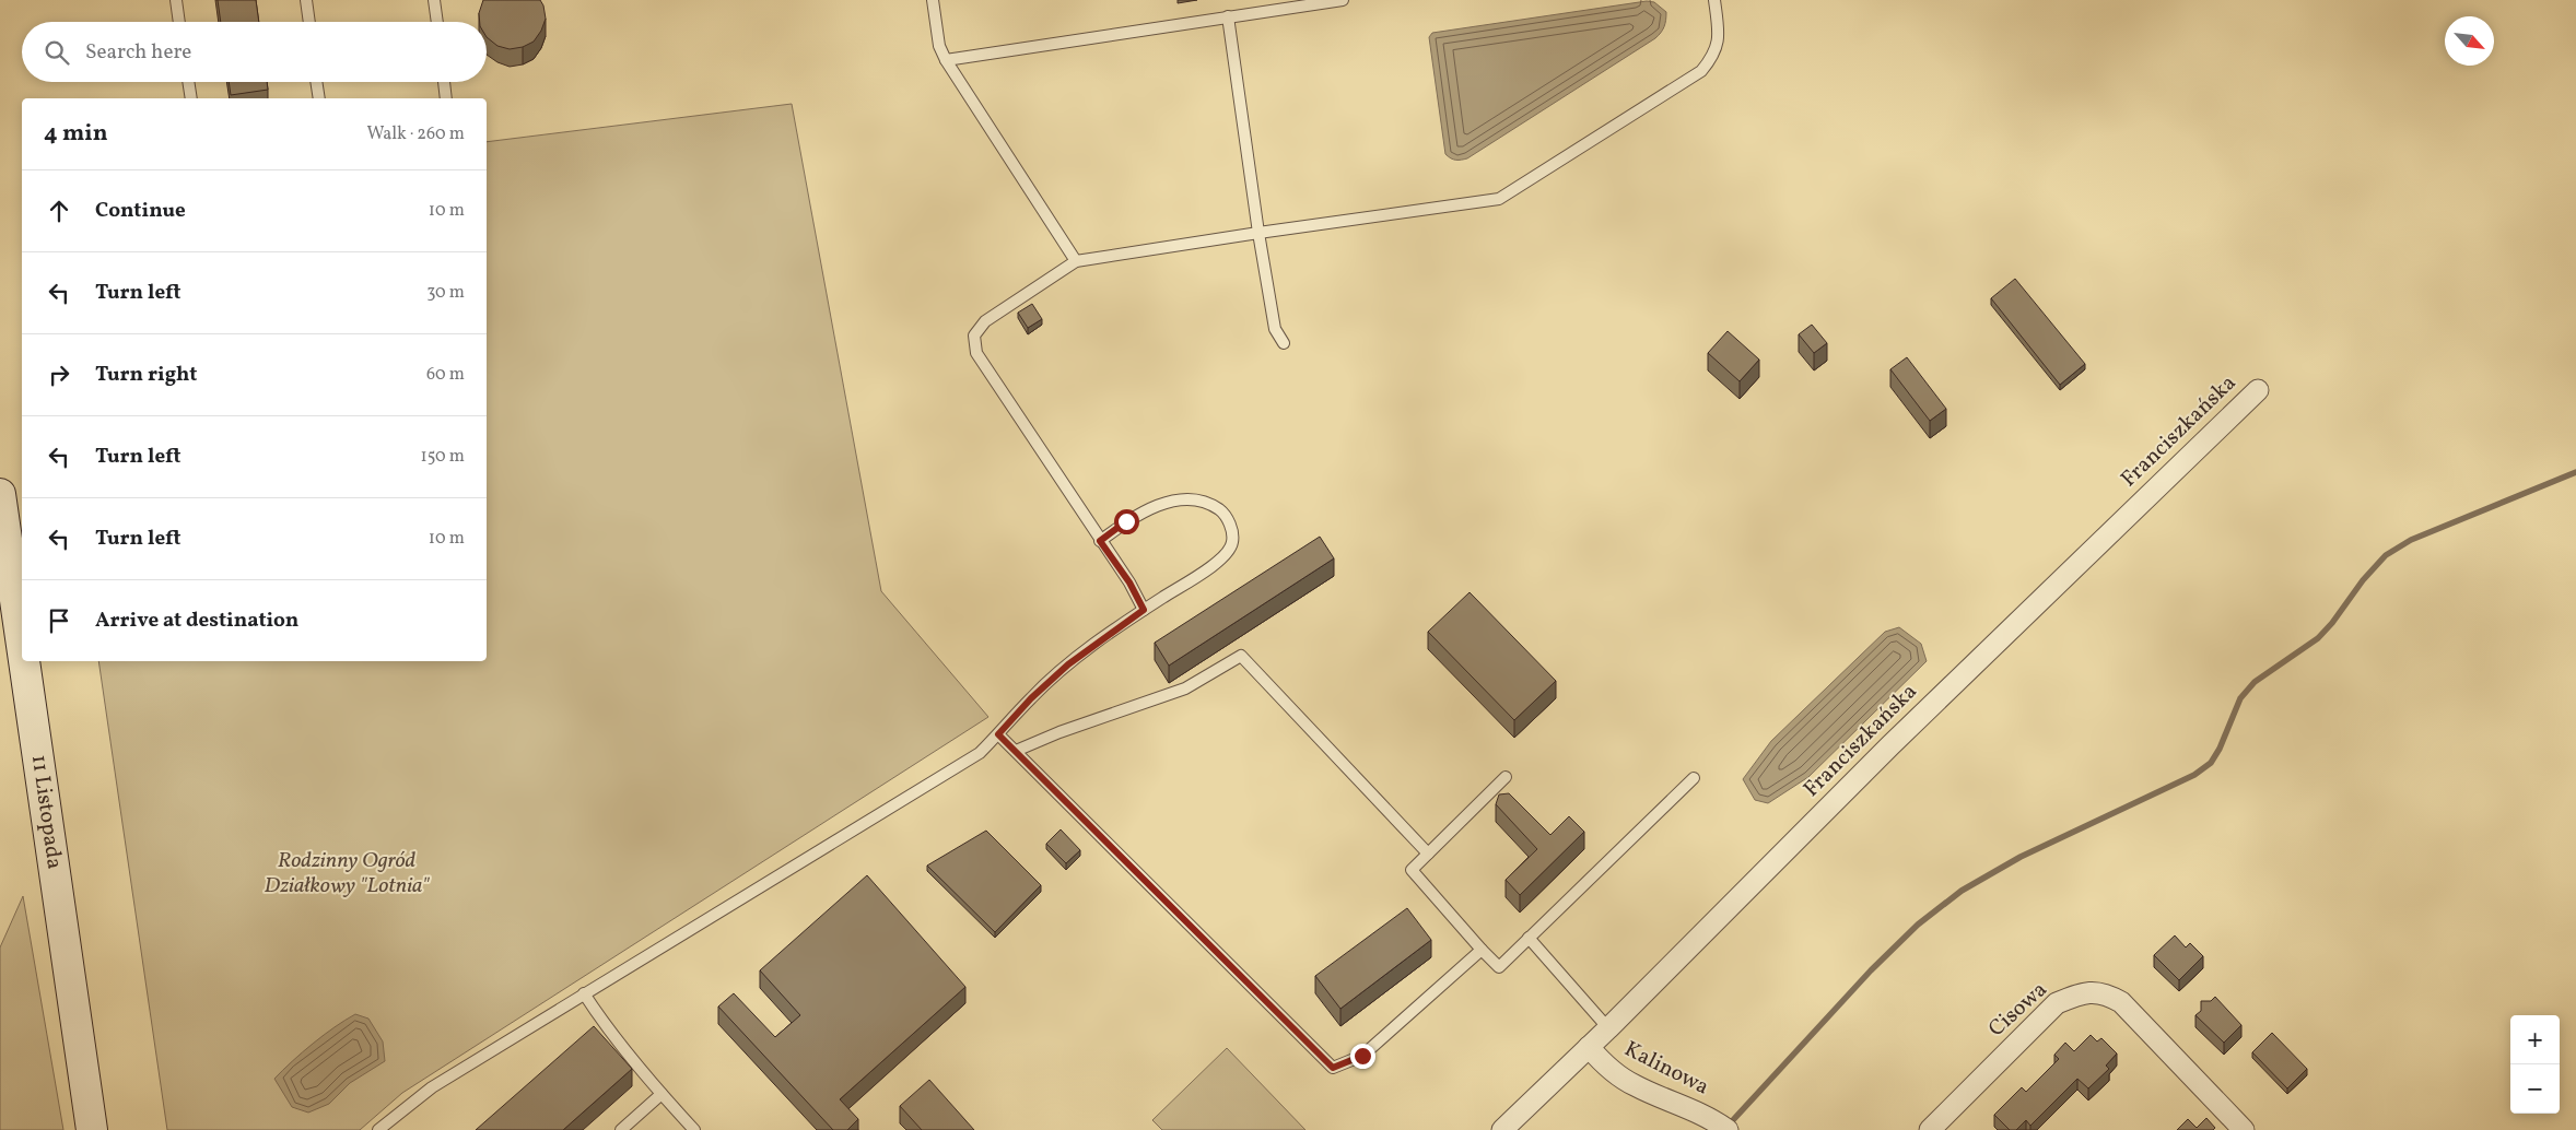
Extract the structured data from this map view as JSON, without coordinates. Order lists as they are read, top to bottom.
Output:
{
  "streets": {
    "street": [
      "Franciszkańska",
      "11 Listopada",
      "Cisowa",
      "Kalinowa"
    ]
  },
  "crossings": [
    ["Franciszkańska", "Kalinowa"]
  ],
  "parks": ["Rodzinny Ogród Działkowy \"Lotnia\""],
  "north": "bottom right",
  "page": {
    "search": "Search here",
    "heading": ["4 min", "Walk · 260 m"],
    "list": [
      ["Continue", "10 m"],
      ["Turn left", "30 m"],
      ["Turn right", "60 m"],
      ["Turn left", "150 m"],
      ["Turn left", "10 m"],
      "Arrive at destination"
    ],
    "map_buttons": ["+", "−"]
  }
}
